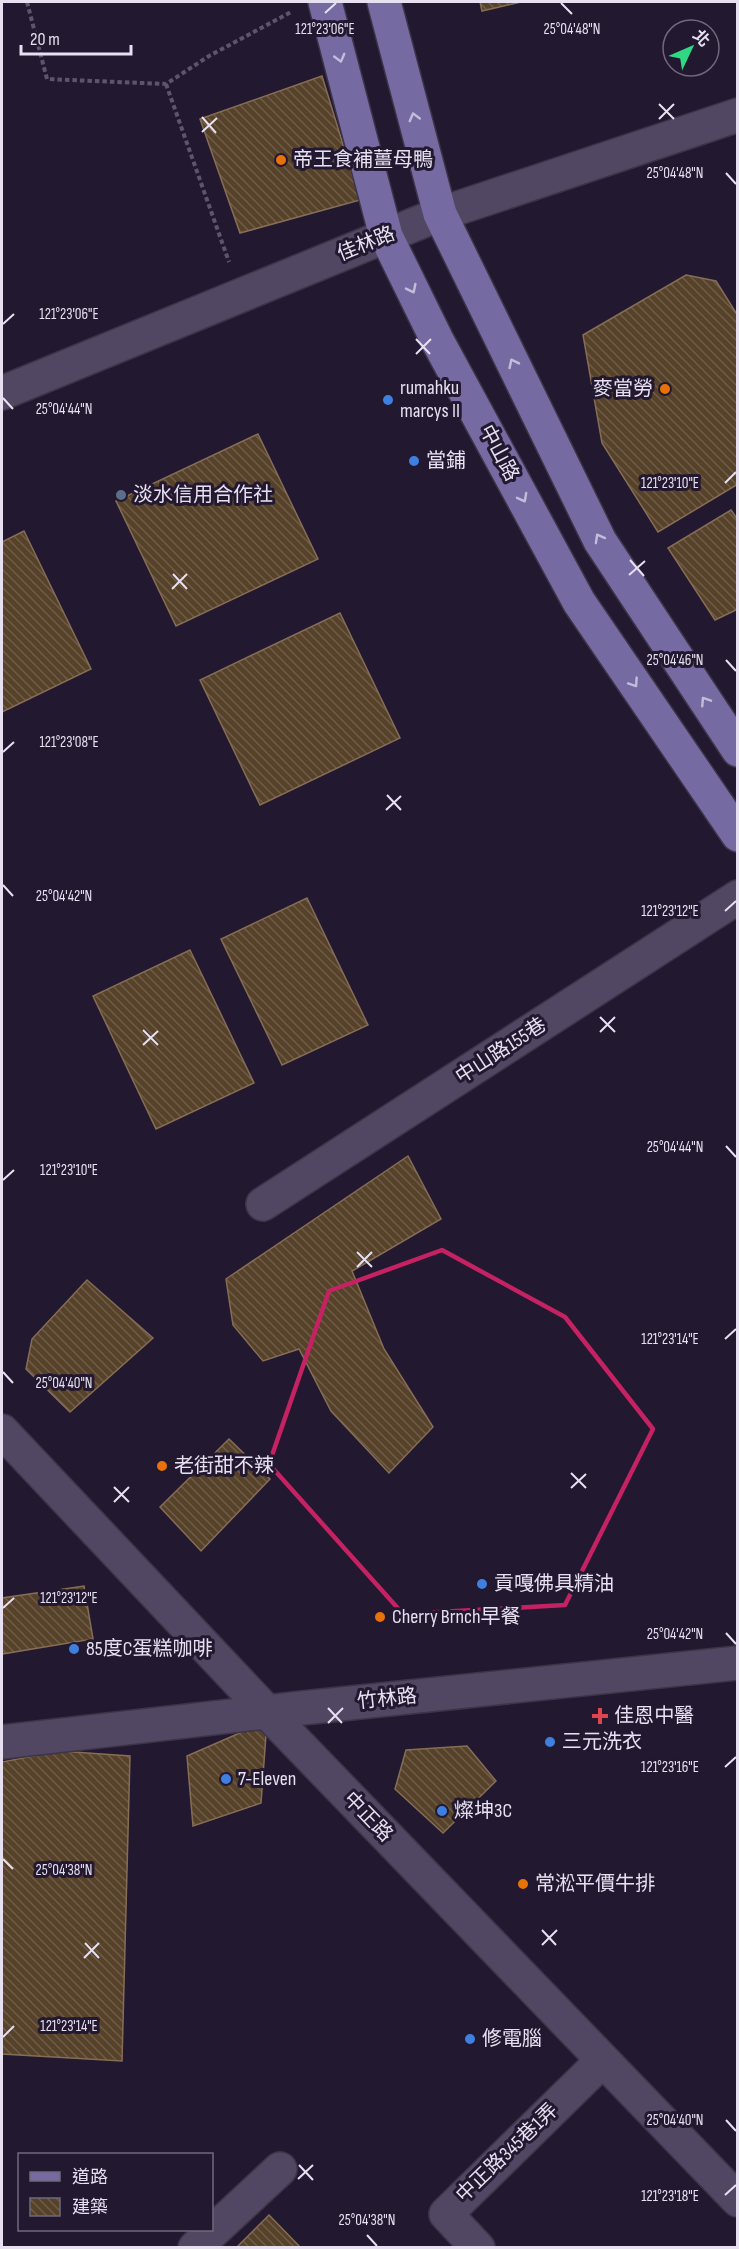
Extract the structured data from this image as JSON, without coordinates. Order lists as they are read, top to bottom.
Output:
{
  "streets": {
    "main road": ["中山路"],
    "street": [
      "佳林路",
      "中山路155巷",
      "竹林路",
      "中正路",
      "中正路345巷1弄"
    ]
  },
  "crossings": [
    ["佳林路", "中山路"],
    ["竹林路", "中正路"],
    ["中正路", "中正路345巷1弄"]
  ],
  "places": {
    "other": [
      "帝王食補薑母鴨",
      "麥當勞",
      "rumahku marcys II",
      "當鋪",
      "淡水信用合作社",
      "老街甜不辣",
      "貢嘎佛具精油",
      "Cherry Brnch早餐",
      "85度C蛋糕咖啡",
      "三元洗衣",
      "7-Eleven",
      "燦坤3C",
      "常淞平價牛排",
      "修電腦"
    ],
    "health": ["佳恩中醫"]
  },
  "legend": ["道路", "建築"],
  "scale_bar": "20 m",
  "north": "top right",
  "coordinates": [
    "121°23'06\"E",
    "25°04'48\"N",
    "25°04'44\"N",
    "121°23'10\"E",
    "25°04'46\"N",
    "121°23'08\"E",
    "25°04'42\"N",
    "121°23'12\"E",
    "121°23'14\"E",
    "25°04'40\"N",
    "121°23'16\"E",
    "25°04'38\"N",
    "121°23'18\"E"
  ]
}
